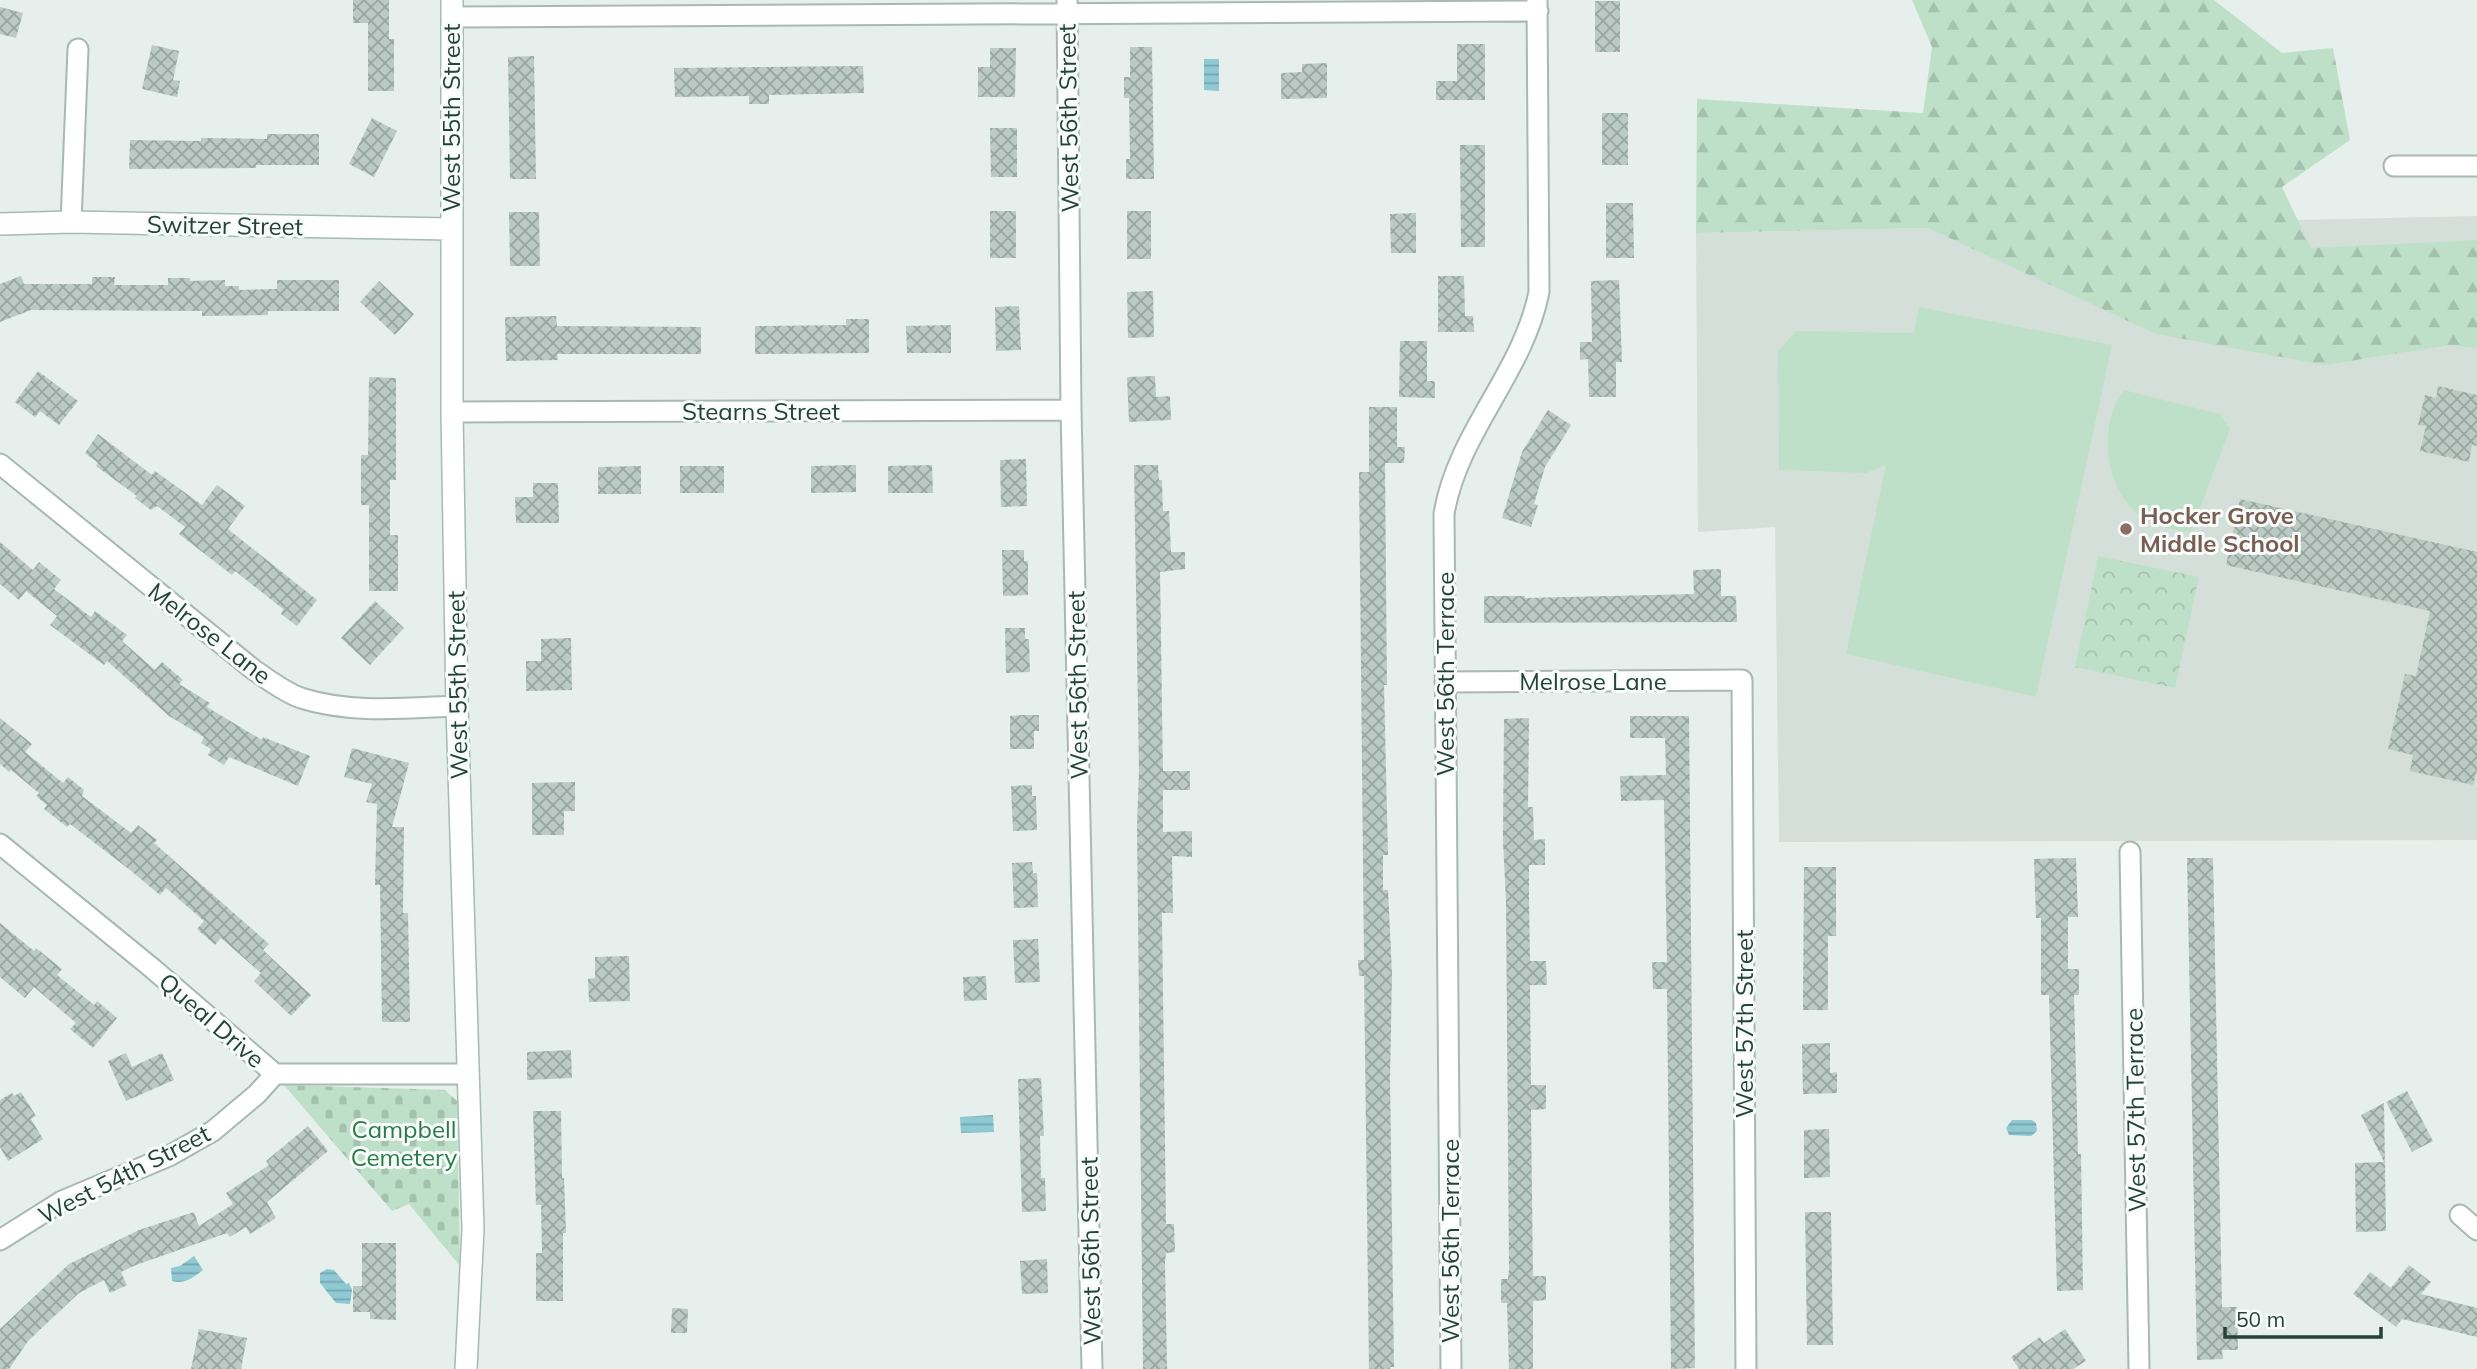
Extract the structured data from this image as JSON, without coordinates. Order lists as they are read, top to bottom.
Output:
{
  "streets": {
    "street": [
      "West 55th Street",
      "West 56th Street",
      "Switzer Street",
      "Stearns Street",
      "Melrose Lane",
      "West 56th Terrace",
      "Queal Drive",
      "West 57th Street",
      "West 57th Terrace",
      "West 54th Street"
    ]
  },
  "crossings": [
    ["West 55th Street", "Switzer Street"],
    ["West 55th Street", "Stearns Street"],
    ["West 55th Street", "Melrose Lane"],
    ["West 55th Street", "Queal Drive"],
    ["West 56th Street", "Stearns Street"],
    ["Melrose Lane", "West 56th Terrace"],
    ["Melrose Lane", "West 57th Street"],
    ["Queal Drive", "West 54th Street"]
  ],
  "parks": ["Campbell Cemetery"],
  "places": ["Hocker Grove Middle School"],
  "scale_bar": "50 m"
}
